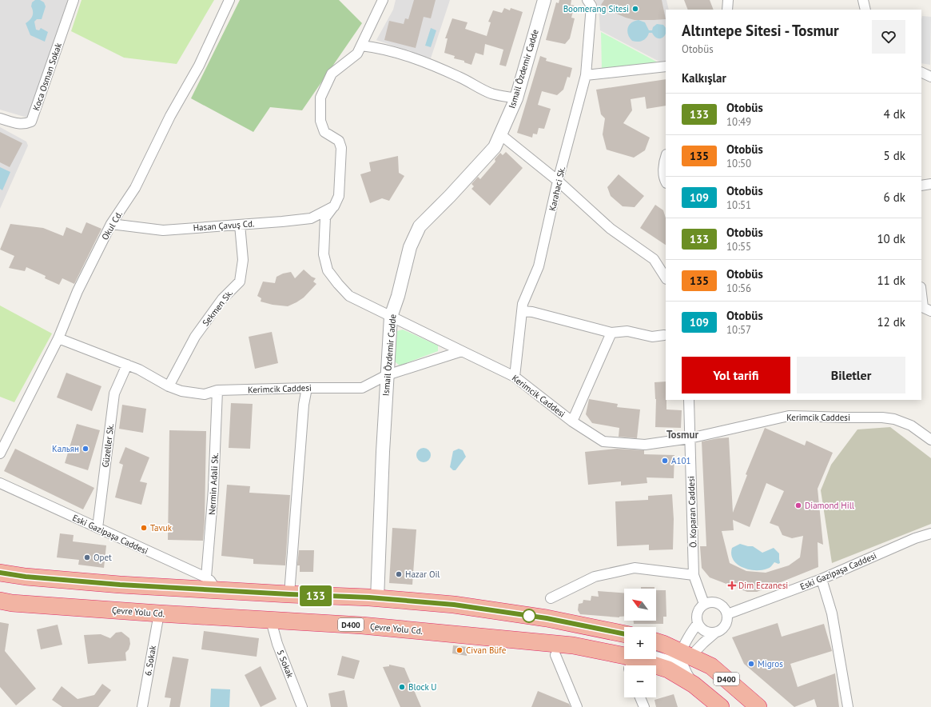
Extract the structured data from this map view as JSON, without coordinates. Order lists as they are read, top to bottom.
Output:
{
  "streets": {
    "highway": ["Çevre Yolu Cd.", "D400"],
    "street": [
      "Ismail Ôzdemir Cadde",
      "Koca Osman Sokak",
      "Karahaci Sk.",
      "Okul Cd.",
      "Hasan Çavuş Cd.",
      "Sekmen Sk.",
      "Kerimcik Caddesi",
      "Güzeller Sk.",
      "Nermin Adali Sk.",
      "Ö. Koparan Caddesi",
      "Eski Gazipaşa Caddesi",
      "6. Sokak",
      "5 Sokak"
    ]
  },
  "crossings": [
    ["Ismail Ôzdemir Cadde", "Kerimcik Caddesi"],
    ["Karahaci Sk.", "Kerimcik Caddesi"],
    ["Okul Cd.", "Hasan Çavuş Cd."],
    ["Okul Cd.", "Kerimcik Caddesi"],
    ["Hasan Çavuş Cd.", "Sekmen Sk."],
    ["Sekmen Sk.", "Kerimcik Caddesi"],
    ["Kerimcik Caddesi", "Güzeller Sk."],
    ["Kerimcik Caddesi", "Nermin Adali Sk."],
    ["Kerimcik Caddesi", "Ö. Koparan Caddesi"],
    ["Güzeller Sk.", "Eski Gazipaşa Caddesi"],
    ["Nermin Adali Sk.", "Eski Gazipaşa Caddesi"],
    ["Ö. Koparan Caddesi", "Eski Gazipaşa Caddesi"],
    ["Çevre Yolu Cd.", "6. Sokak"],
    ["Çevre Yolu Cd.", "5 Sokak"]
  ],
  "districts": ["Tosmur"],
  "places": {
    "other": [
      "Boomerang Sitesi",
      "Кальян",
      "A101",
      "Diamond Hill",
      "Tavuk",
      "Opet",
      "Hazar Oil",
      "Civan Büfe",
      "Migros",
      "Block U"
    ],
    "health": ["Dim Eczanesi"]
  },
  "lines": ["bus line 133"],
  "north": "top left",
  "page": {
    "on_map": "133",
    "heading": [
      ["Altıntepe Sitesi - Tosmur", "Otobüs"],
      "Kalkışlar"
    ],
    "list": [
      {
        "mark": "133",
        "name": "Otobüs",
        "note": "10:49",
        "value": "4 dk"
      },
      {
        "mark": "135",
        "name": "Otobüs",
        "note": "10:50",
        "value": "5 dk"
      },
      {
        "mark": "109",
        "name": "Otobüs",
        "note": "10:51",
        "value": "6 dk"
      },
      {
        "mark": "133",
        "name": "Otobüs",
        "note": "10:55",
        "value": "10 dk"
      },
      {
        "mark": "135",
        "name": "Otobüs",
        "note": "10:56",
        "value": "11 dk"
      },
      {
        "mark": "109",
        "name": "Otobüs",
        "note": "10:57",
        "value": "12 dk"
      }
    ],
    "buttons": ["Yol tarifi", "Biletler"],
    "map_buttons": ["+", "−"]
  }
}
